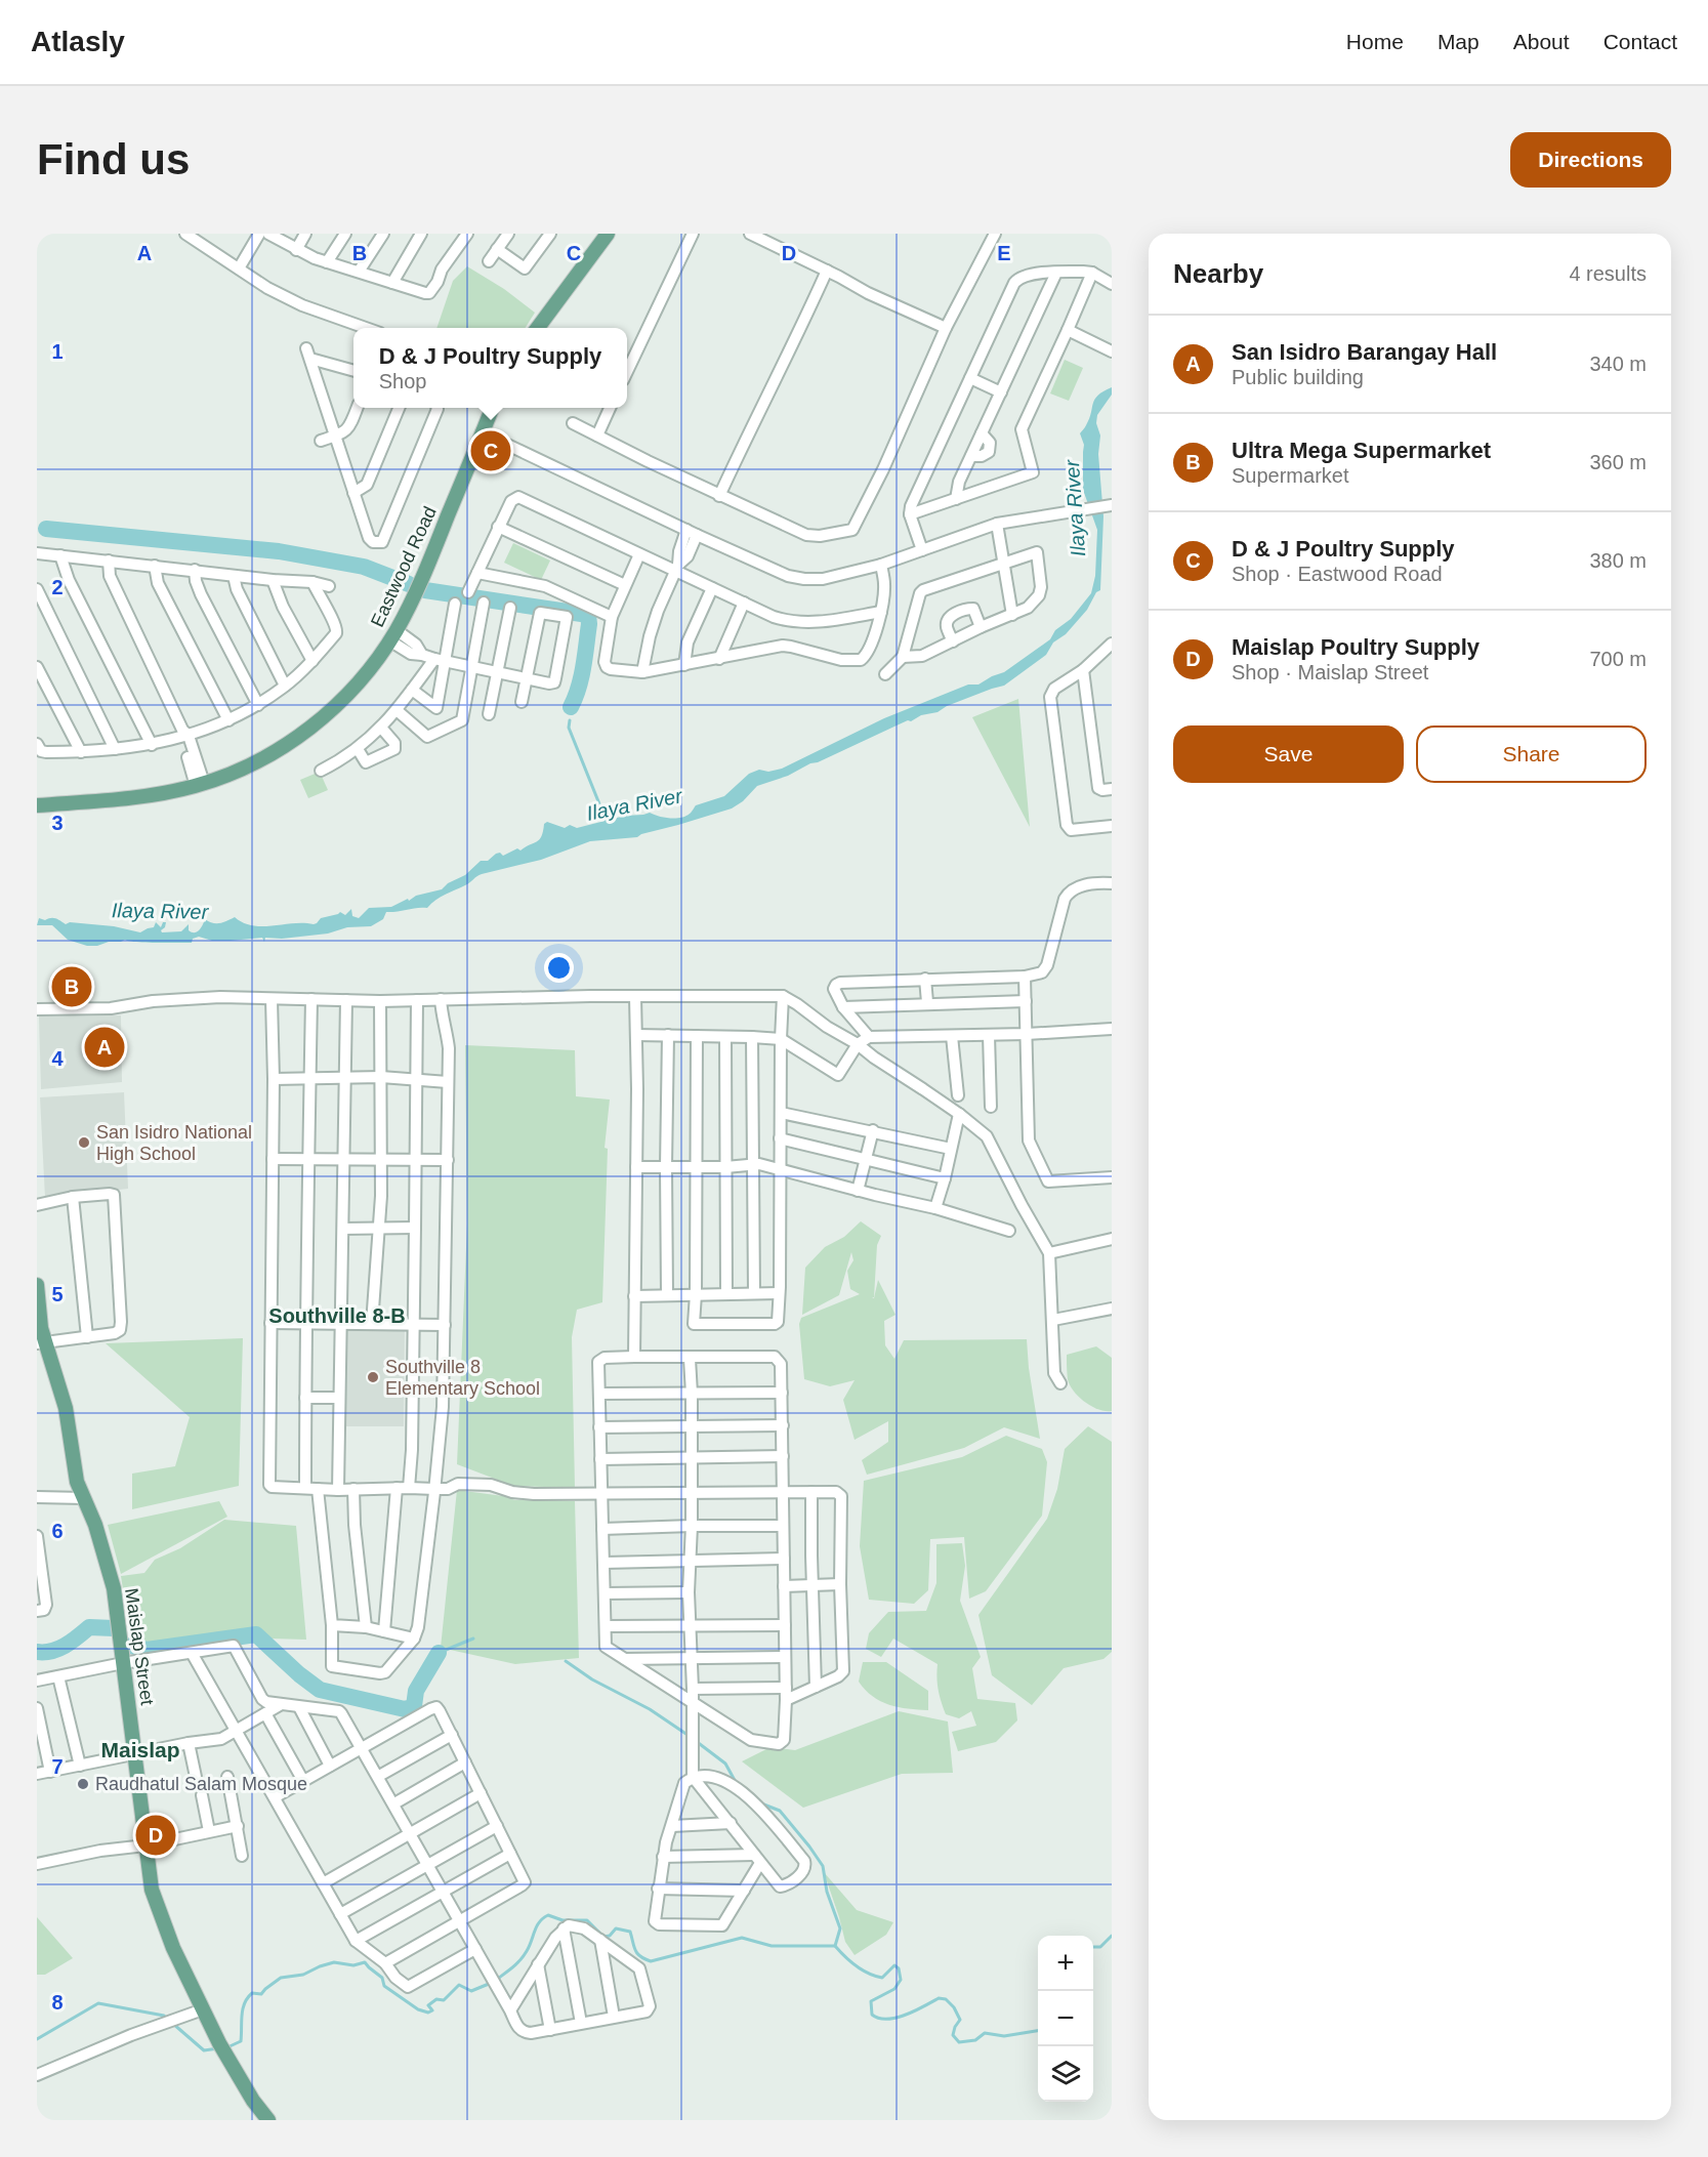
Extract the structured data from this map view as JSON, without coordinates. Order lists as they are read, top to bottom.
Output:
{
  "streets": {
    "main road": ["Eastwood Road", "Maislap Street"]
  },
  "districts": ["Southville 8-B", "Maislap"],
  "water": ["Ilaya River"],
  "places": ["San Isidro National High School", "Southville 8 Elementary School", "Raudhatul Salam Mosque"],
  "page": {
    "header": "Atlasly",
    "nav": [
      "Home",
      "Map",
      "About",
      "Contact"
    ],
    "buttons": [
      "Directions",
      ["Save", "Share"]
    ],
    "title": "Find us",
    "heading": ["Nearby", "4 results"],
    "list": [
      {
        "mark": "A",
        "name": "San Isidro Barangay Hall",
        "note": "Public building",
        "value": "340 m"
      },
      {
        "mark": "B",
        "name": "Ultra Mega Supermarket",
        "note": "Supermarket",
        "value": "360 m"
      },
      {
        "mark": "C",
        "name": "D & J Poultry Supply",
        "note": "Shop · Eastwood Road",
        "value": "380 m"
      },
      {
        "mark": "D",
        "name": "Maislap Poultry Supply",
        "note": "Shop · Maislap Street",
        "value": "700 m"
      }
    ],
    "popup": ["D & J Poultry Supply", "Shop"],
    "pins": [
      "C",
      "B",
      "A",
      "D"
    ],
    "map_buttons": ["+", "−"]
  },
  "grid": {
    "columns": [
      "A",
      "B",
      "C",
      "D",
      "E"
    ],
    "rows": [
      "1",
      "2",
      "3",
      "4",
      "5",
      "6",
      "7",
      "8"
    ]
  }
}
